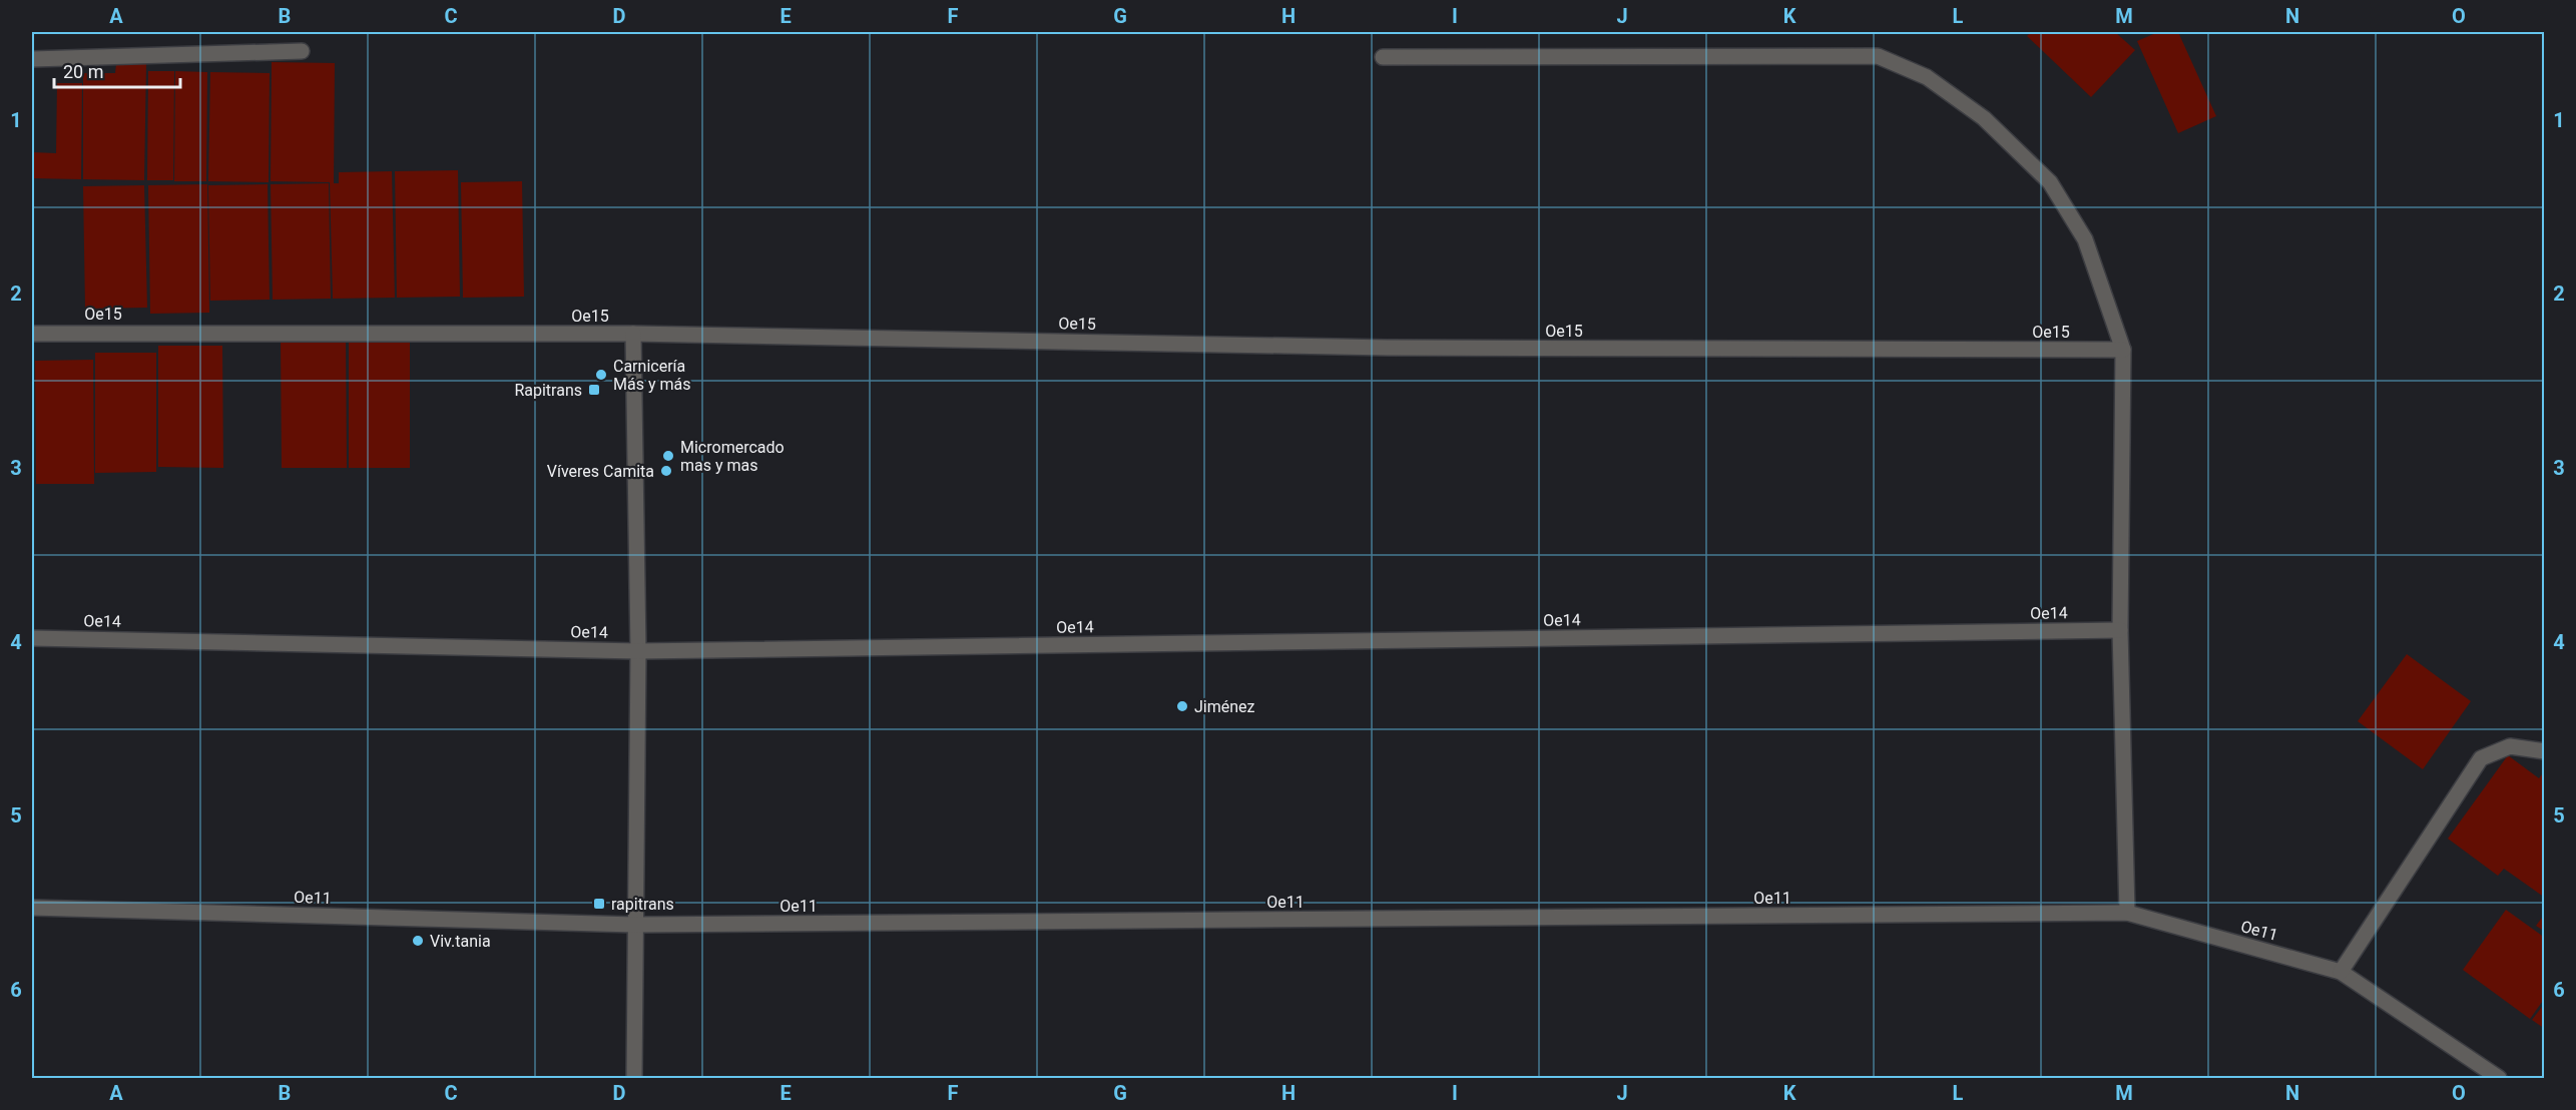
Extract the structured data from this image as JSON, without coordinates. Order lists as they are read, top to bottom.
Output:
{
  "streets": {
    "street": ["Oe15", "Oe14", "Oe11"]
  },
  "places": {
    "other": [
      "Carnicería Más y más",
      "Micromercado mas y mas",
      "Víveres Camita",
      "Jiménez",
      "Viv.tania"
    ],
    "transit": ["Rapitrans", "rapitrans"]
  },
  "scale_bar": "20 m",
  "grid": {
    "columns": [
      "A",
      "B",
      "C",
      "D",
      "E",
      "F",
      "G",
      "H",
      "I",
      "J",
      "K",
      "L",
      "M",
      "N",
      "O"
    ],
    "rows": [
      "1",
      "2",
      "3",
      "4",
      "5",
      "6"
    ]
  }
}
